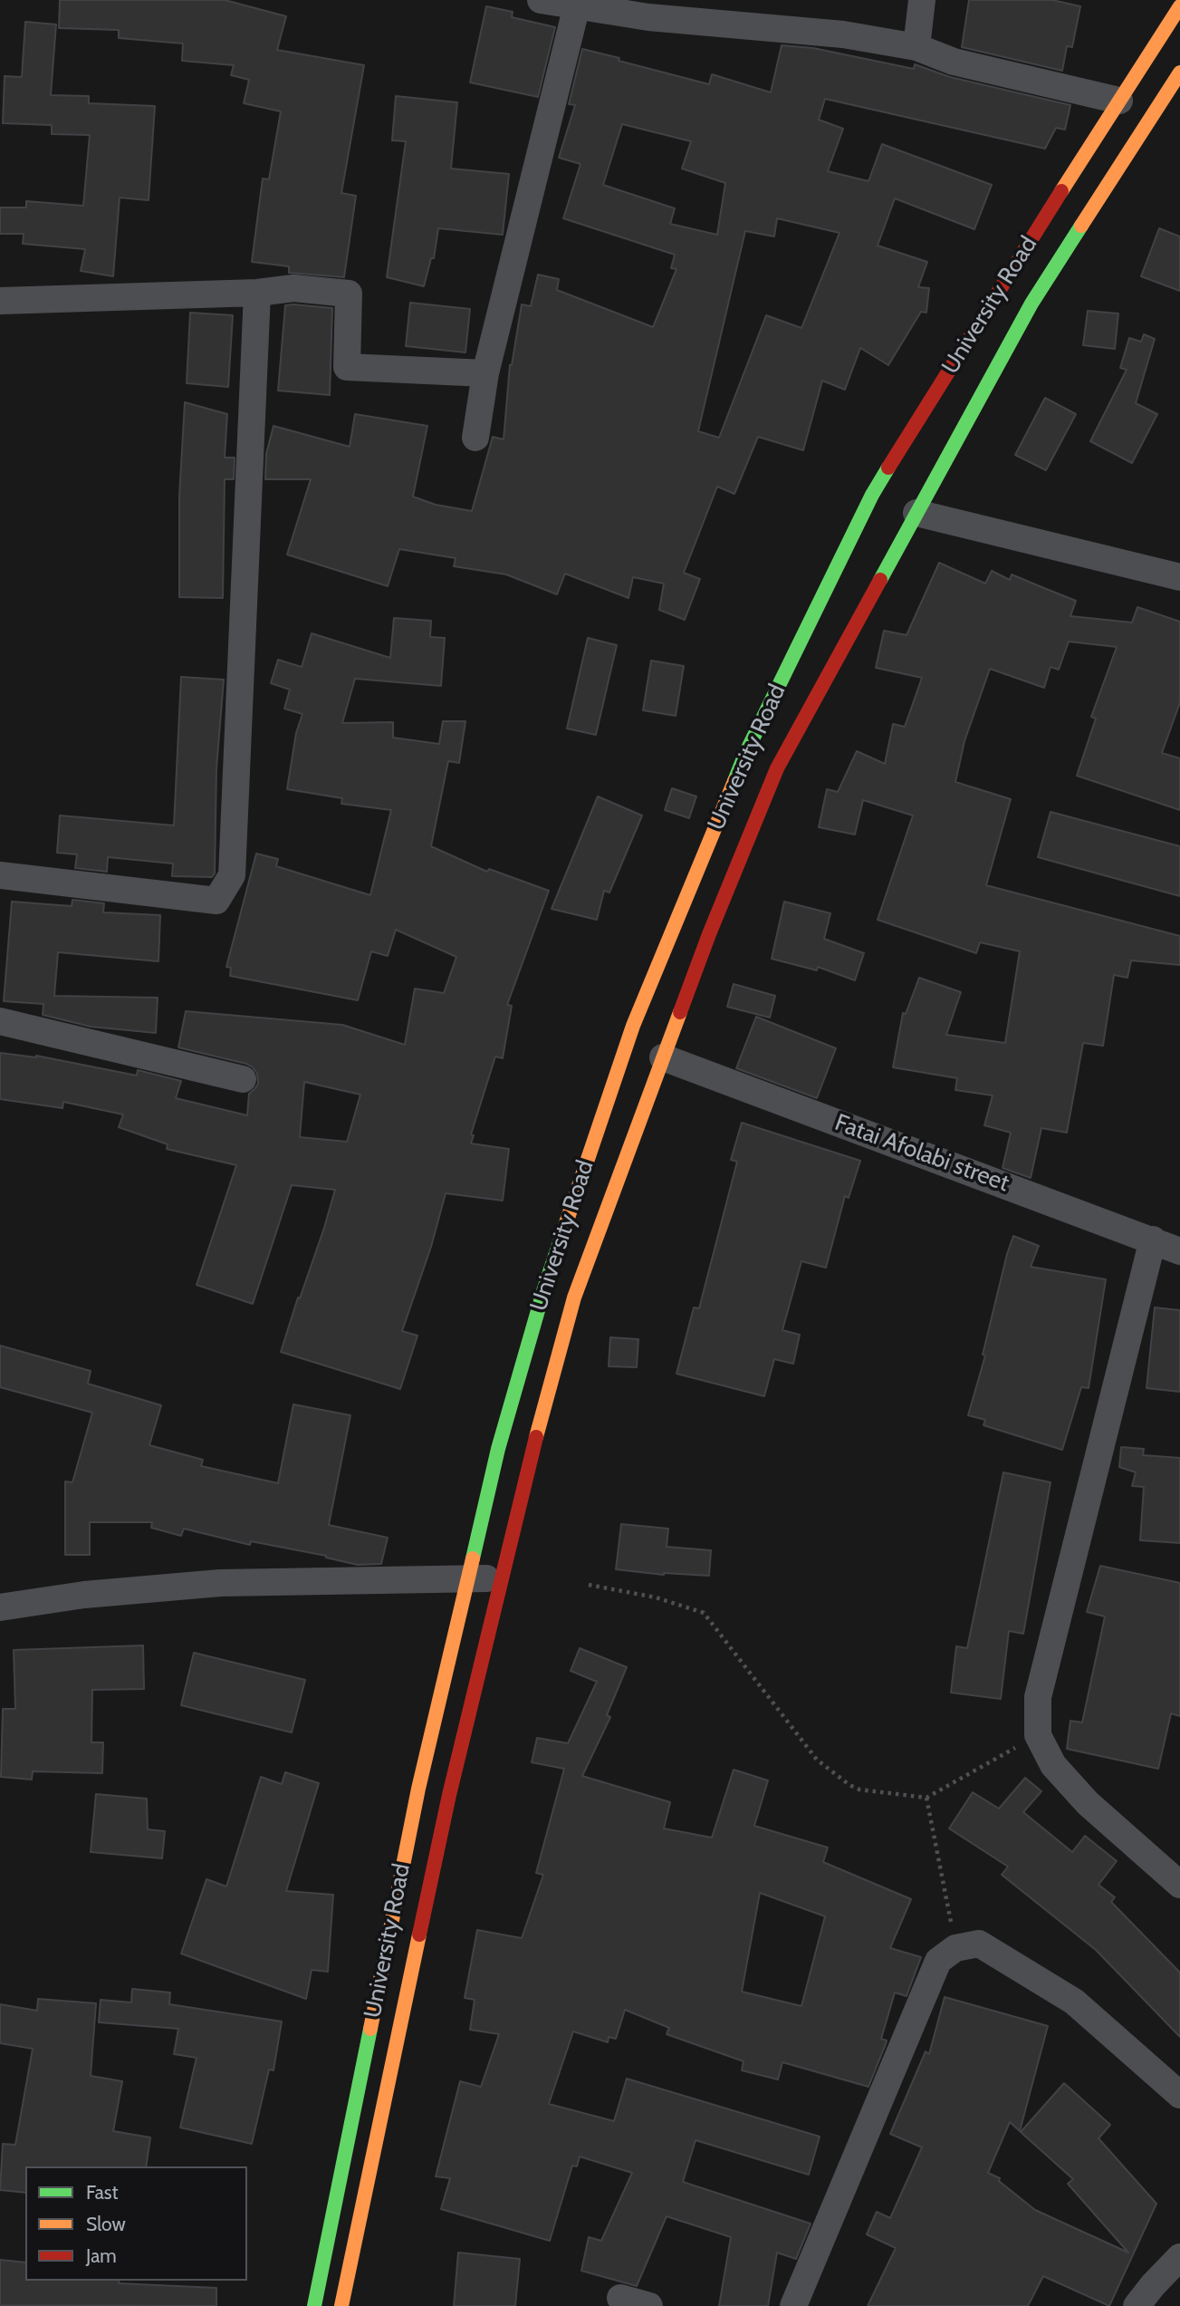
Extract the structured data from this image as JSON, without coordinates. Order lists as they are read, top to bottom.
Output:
{
  "streets": {
    "main road": ["University Road"],
    "street": ["Fatai Afolabi street"]
  },
  "crossings": [
    ["University Road", "Fatai Afolabi street"]
  ],
  "legend": ["Fast", "Slow", "Jam"]
}
